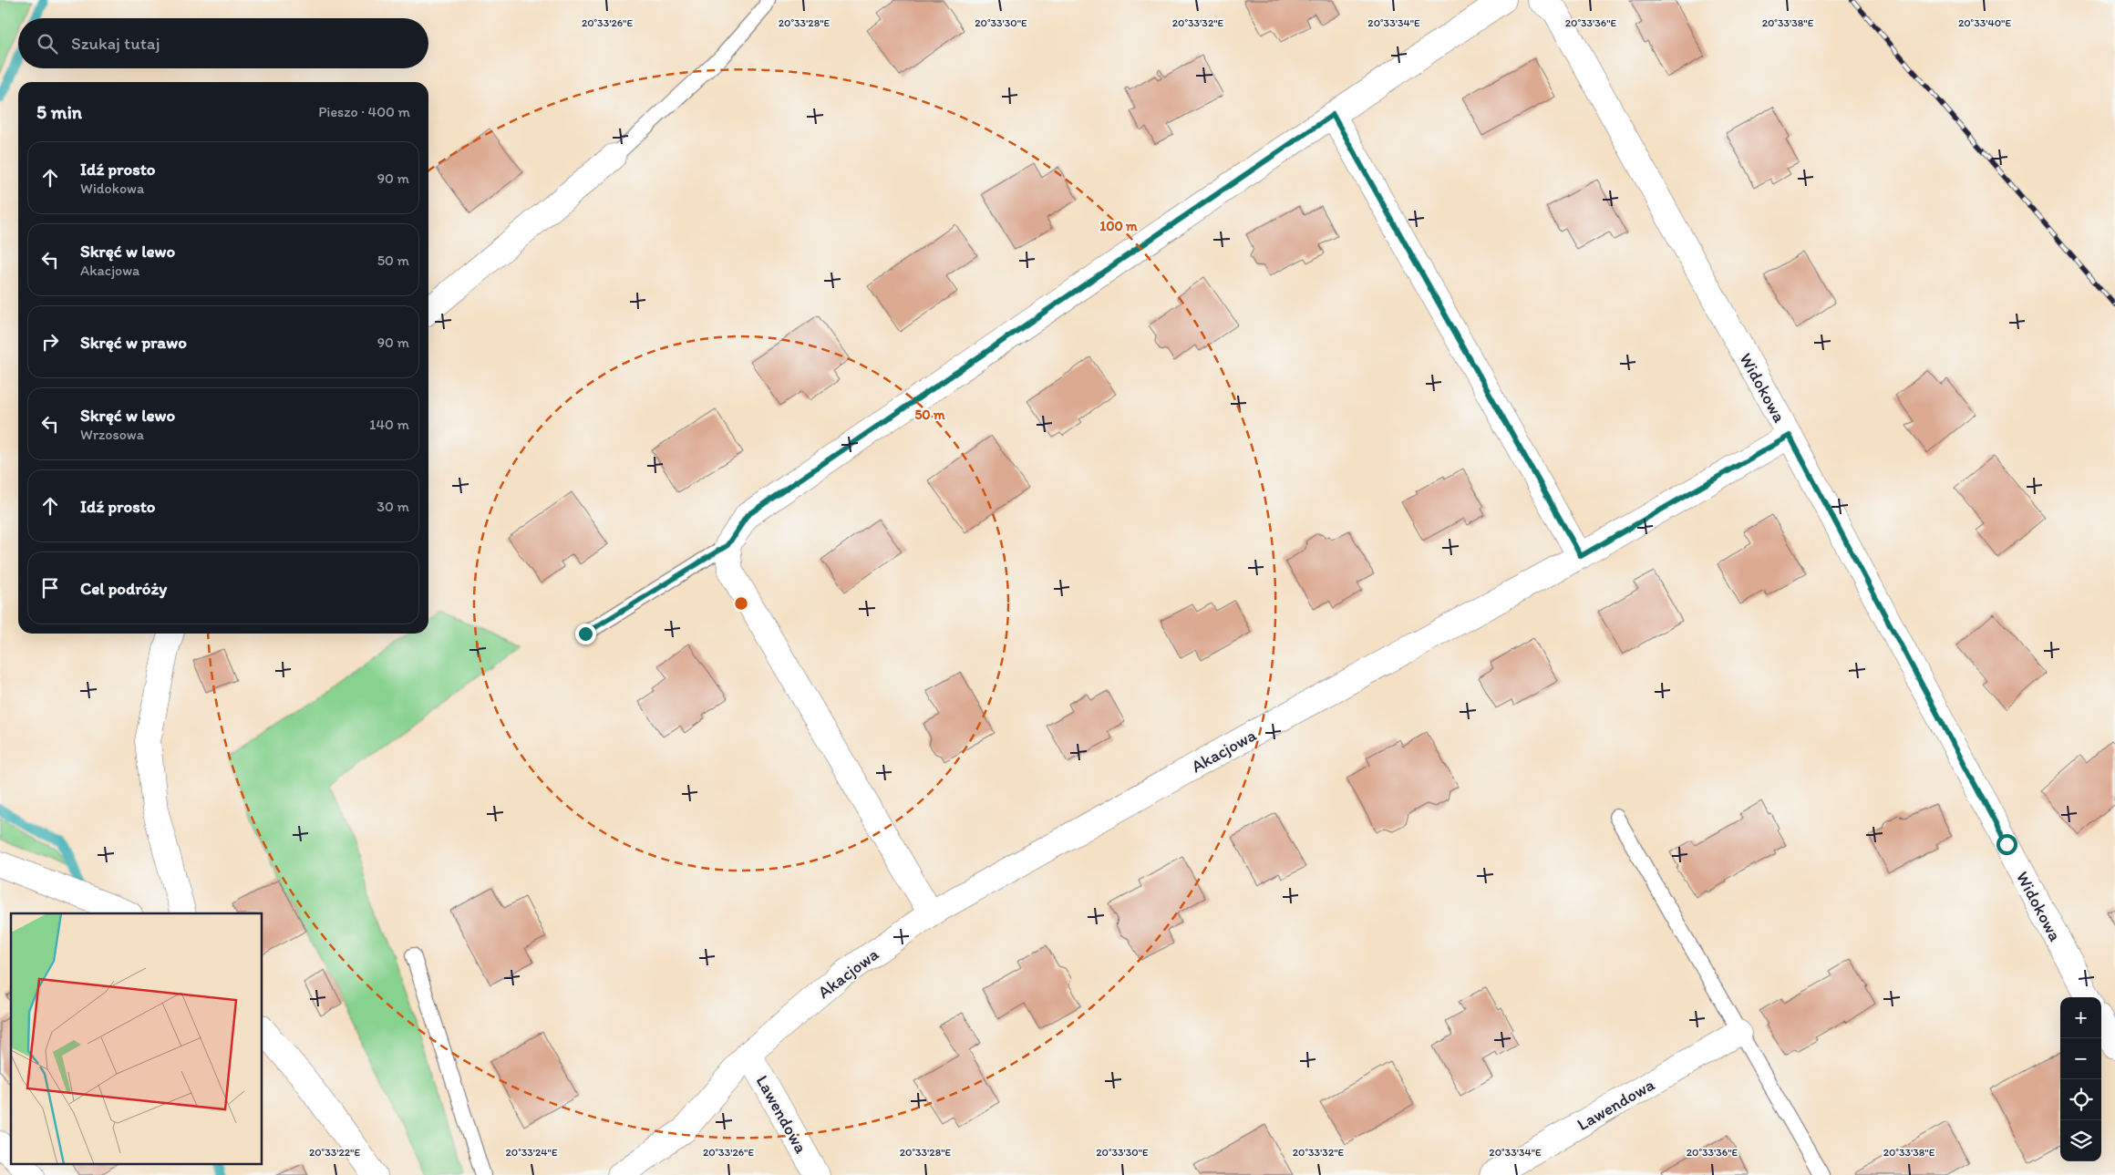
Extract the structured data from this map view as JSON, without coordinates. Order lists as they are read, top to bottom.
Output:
{
  "streets": {
    "street": ["Widokowa", "Akacjowa", "Lawendowa"]
  },
  "crossings": [
    ["Widokowa", "Akacjowa"],
    ["Akacjowa", "Lawendowa"]
  ],
  "page": {
    "search": "Szukaj tutaj",
    "heading": ["5 min", "Pieszo · 400 m"],
    "list": [
      ["Idź prosto", "Widokowa", "90 m"],
      ["Skręć w lewo", "Akacjowa", "50 m"],
      ["Skręć w prawo", "90 m"],
      ["Skręć w lewo", "Wrzosowa", "140 m"],
      ["Idź prosto", "30 m"],
      "Cel podróży"
    ],
    "map_buttons": ["+", "−"]
  },
  "coordinates": [
    "20°33'26\"E",
    "20°33'28\"E",
    "20°33'30\"E",
    "20°33'32\"E",
    "20°33'34\"E",
    "20°33'36\"E",
    "20°33'38\"E",
    "20°33'40\"E",
    "20°33'22\"E",
    "20°33'24\"E"
  ],
  "rings": ["100 m", "50 m"]
}
